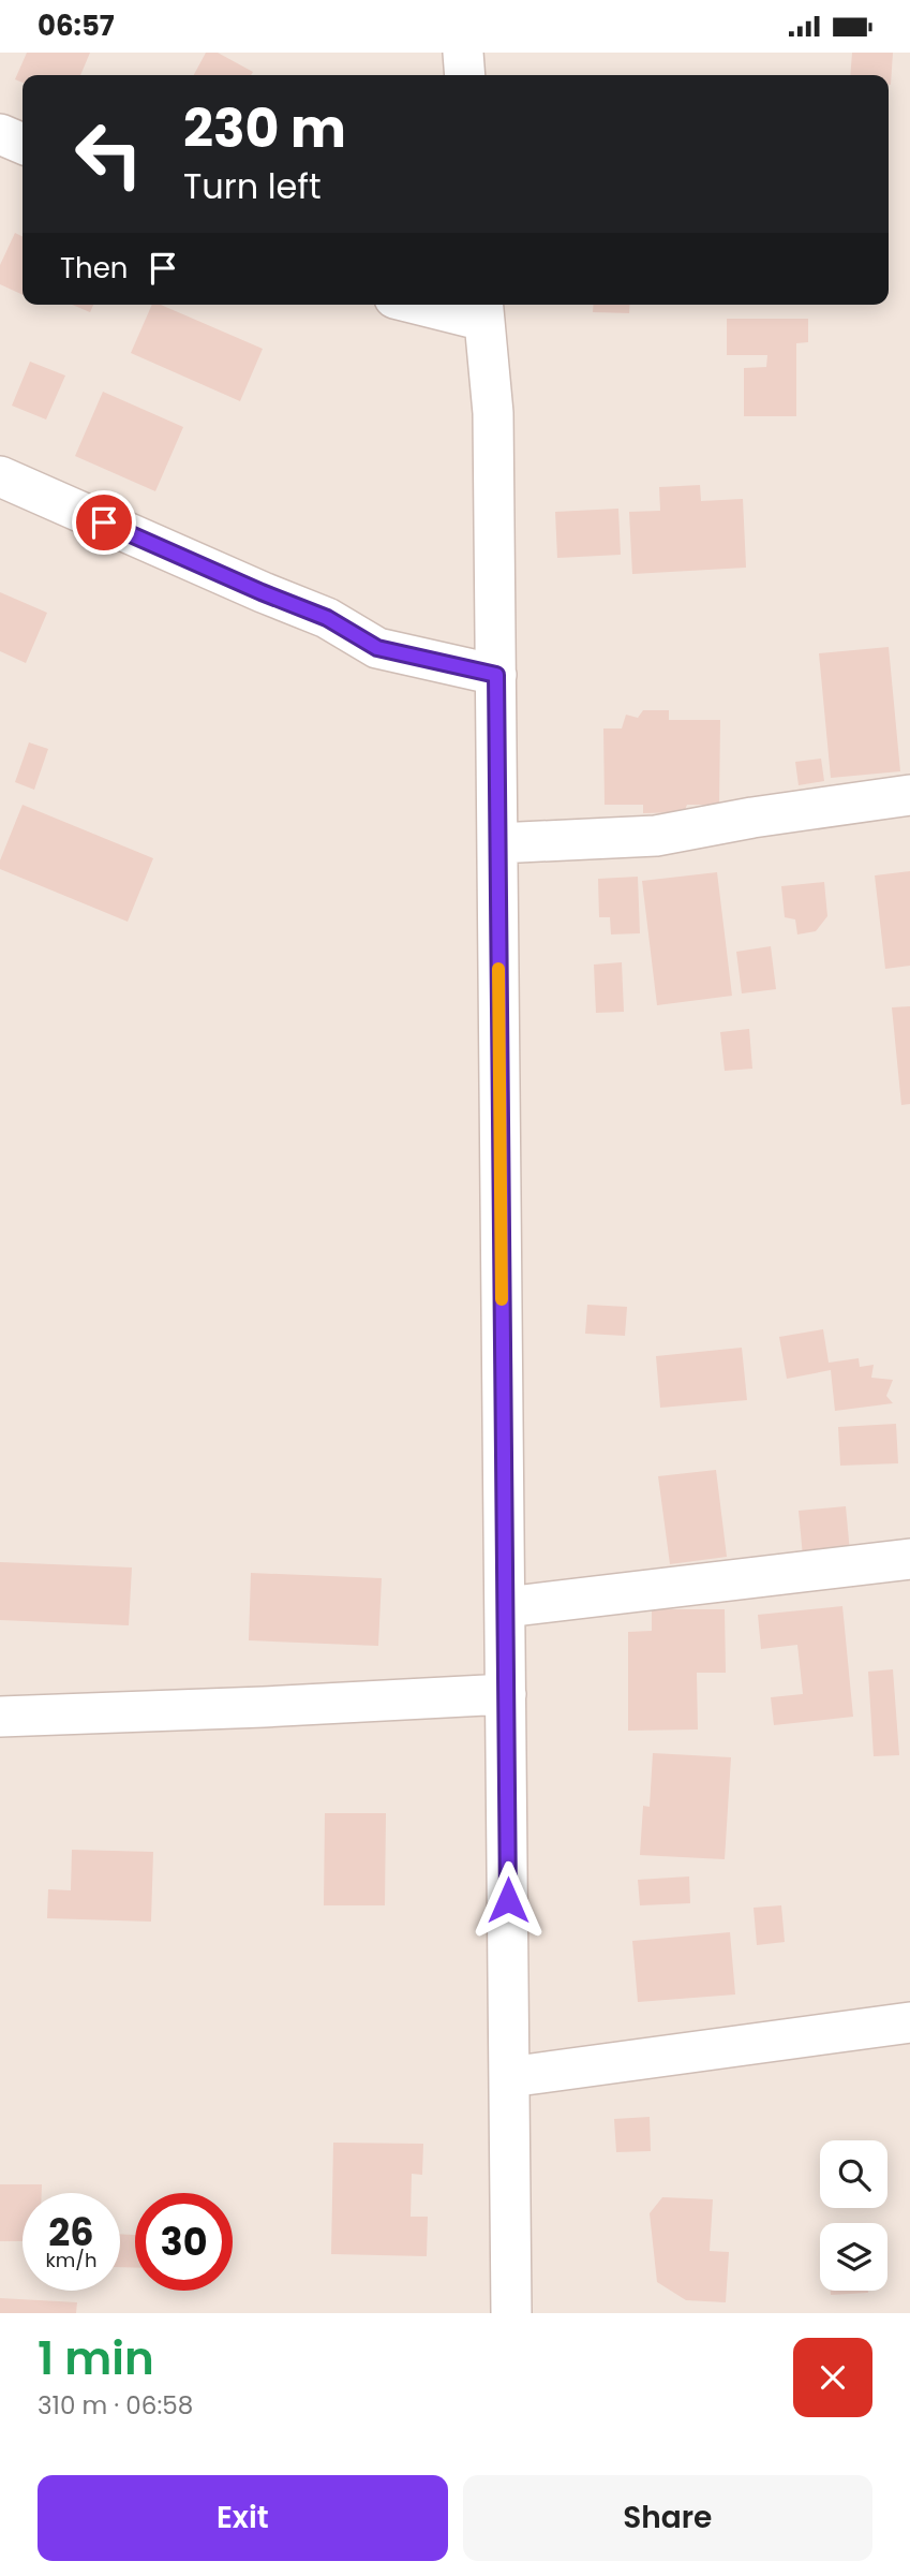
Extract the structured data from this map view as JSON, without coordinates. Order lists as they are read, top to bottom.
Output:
{
  "page": {
    "status": "06:57",
    "turn": ["230 m", "Turn left"],
    "then": "Then",
    "speed": "26 km/h",
    "limit": "30",
    "heading": ["1 min", "310 m · 06:58"],
    "buttons": ["Exit", "Share"]
  }
}
